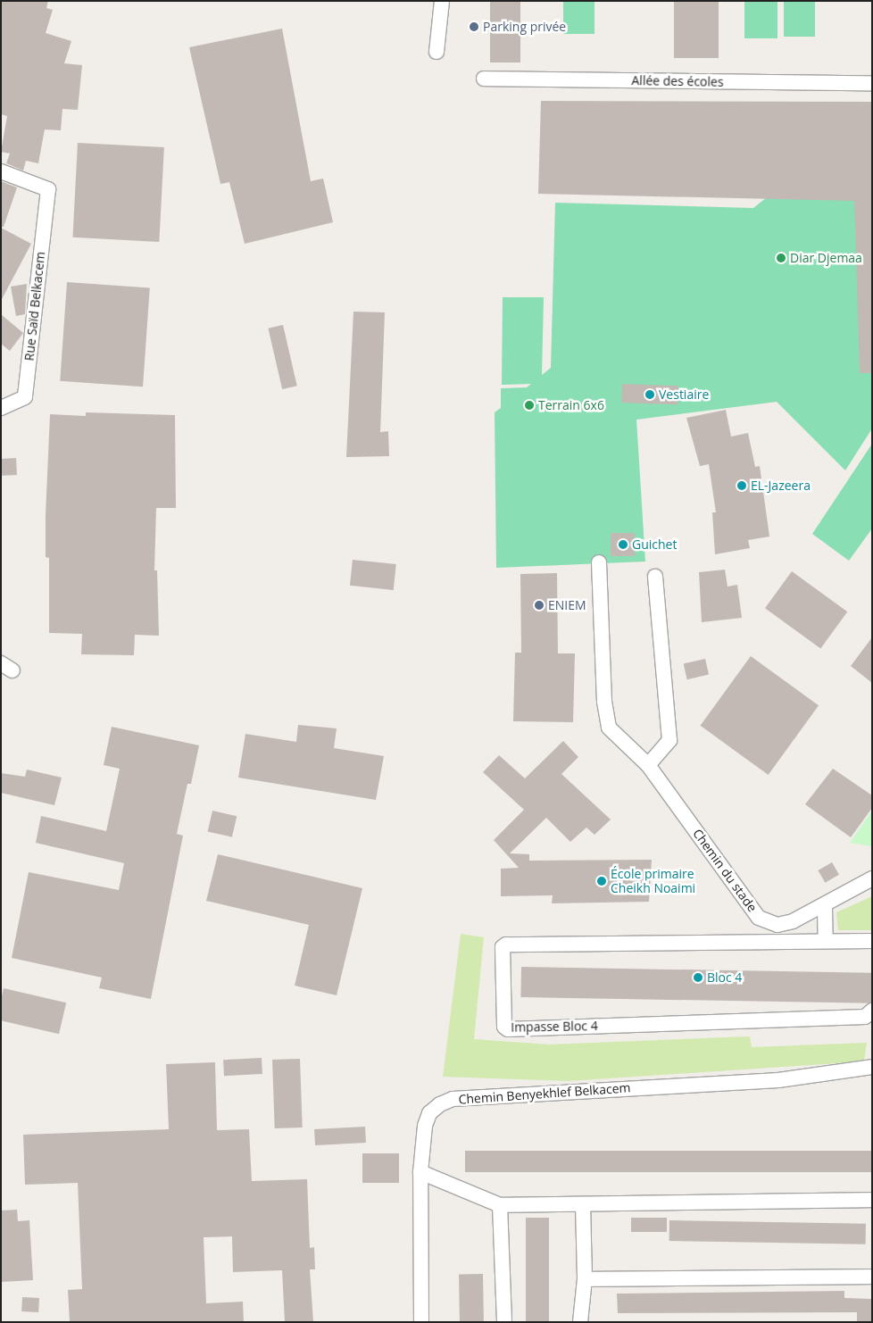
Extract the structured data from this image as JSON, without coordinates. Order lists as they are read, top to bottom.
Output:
{
  "streets": {
    "street": [
      "Allée des écoles",
      "Rue Saïd Belkacem",
      "Chemin du stade",
      "Impasse Bloc 4",
      "Chemin Benyekhlef Belkacem"
    ]
  },
  "places": [
    "Parking privée",
    "Diar Djemaa",
    "Vestiaire",
    "Terrain 6x6",
    "EL-Jazeera",
    "Guichet",
    "ENIEM",
    "École primaire Cheikh Noaimi",
    "Bloc 4"
  ]
}
